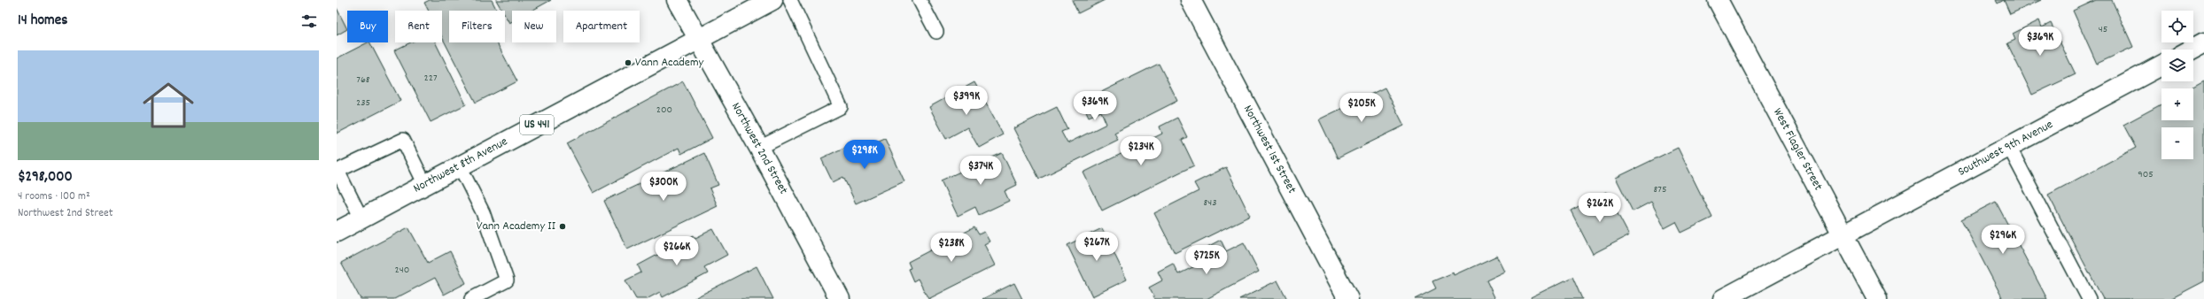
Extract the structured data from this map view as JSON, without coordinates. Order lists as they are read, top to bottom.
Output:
{
  "streets": {
    "street": [
      "US 441",
      "Northwest 2nd Street",
      "Southwest 9th Avenue",
      "Northwest 1st Street",
      "West Flagler Street",
      "Northwest 8th Avenue"
    ]
  },
  "crossings": [
    ["Northwest 2nd Street", "Northwest 8th Avenue"],
    ["Southwest 9th Avenue", "West Flagler Street"]
  ],
  "places": ["Vann Academy", "Vann Academy II"],
  "house_numbers": [
    "45",
    "227",
    "768",
    "235",
    "200",
    "905",
    "875",
    "843",
    "240"
  ],
  "page": {
    "heading": "14 homes",
    "map_buttons": ["+", "−"],
    "chip": [
      "Buy",
      "Rent",
      "Filters",
      "New",
      "Apartment"
    ],
    "price": [
      "$369K",
      "$399K",
      "$369K",
      "$205K",
      "$234K",
      "$298K",
      "$374K",
      "$300K",
      "$262K",
      "$296K",
      "$267K",
      "$238K",
      "$266K",
      "$725K"
    ],
    "list": [
      {
        "name": "$298,000",
        "note": "4 rooms · 100 m² · Northwest 2nd Street"
      }
    ]
  }
}
